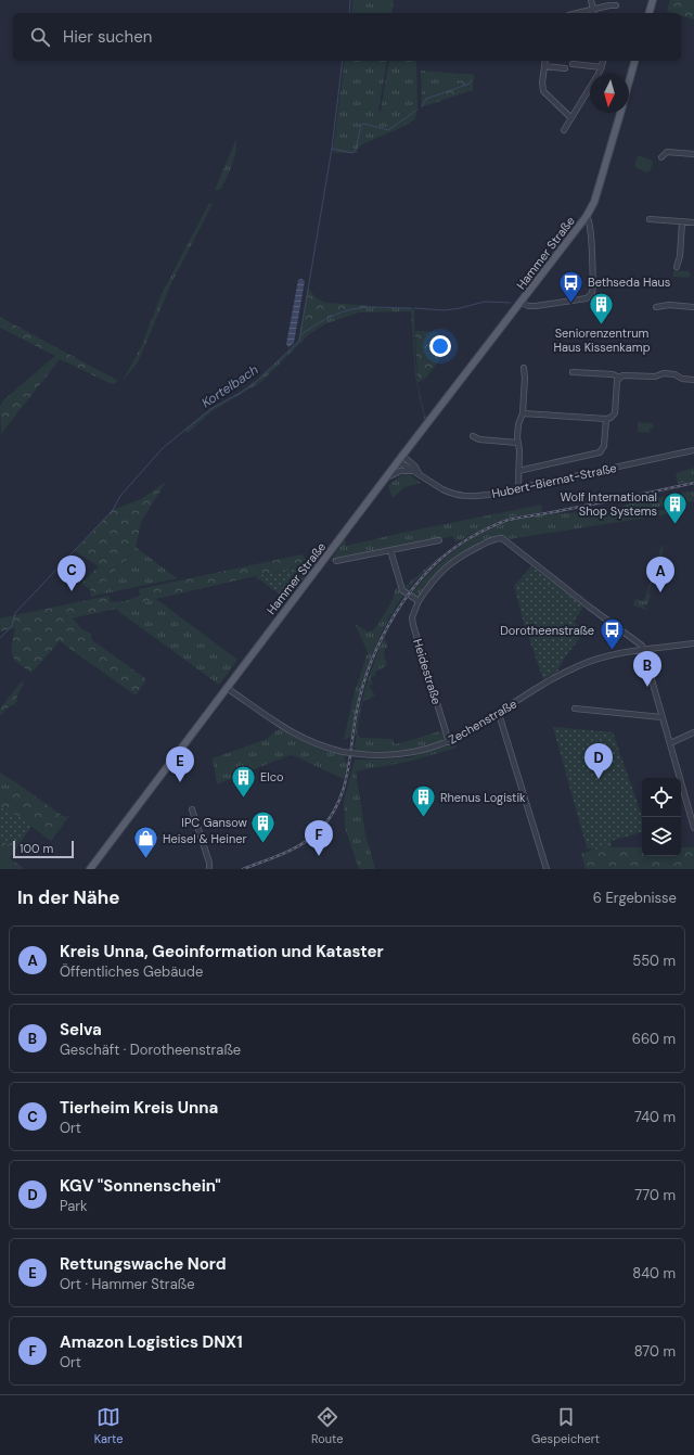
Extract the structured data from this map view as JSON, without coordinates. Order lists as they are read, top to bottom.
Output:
{
  "streets": {
    "main road": ["Hammer Straße"],
    "street": ["Hubert-Biernat-Straße", "Heidestraße", "Zechenstraße"]
  },
  "crossings": [
    ["Hammer Straße", "Hubert-Biernat-Straße"],
    ["Hammer Straße", "Zechenstraße"],
    ["Heidestraße", "Zechenstraße"]
  ],
  "water": ["Kortelbach"],
  "places": {
    "bus stop": ["Bethseda Haus", "Dorotheenstraße"],
    "building": [
      "Seniorenzentrum Haus Kissenkamp",
      "Wolf International Shop Systems",
      "Elco",
      "Rhenus Logistik",
      "IPC Gansow"
    ],
    "shop": ["Heisel & Heiner"]
  },
  "scale_bar": "100 m",
  "north": "bottom",
  "page": {
    "search": "Hier suchen",
    "pins": [
      "C",
      "A",
      "B",
      "D",
      "E",
      "F"
    ],
    "scale": "100 m",
    "heading": ["In der Nähe", "6 Ergebnisse"],
    "list": [
      {
        "mark": "A",
        "name": "Kreis Unna, Geoinformation und Kataster",
        "note": "Öffentliches Gebäude",
        "value": "550 m"
      },
      {
        "mark": "B",
        "name": "Selva",
        "note": "Geschäft · Dorotheenstraße",
        "value": "660 m"
      },
      {
        "mark": "C",
        "name": "Tierheim Kreis Unna",
        "note": "Ort",
        "value": "740 m"
      },
      {
        "mark": "D",
        "name": "KGV \"Sonnenschein\"",
        "note": "Park",
        "value": "770 m"
      },
      {
        "mark": "E",
        "name": "Rettungswache Nord",
        "note": "Ort · Hammer Straße",
        "value": "840 m"
      },
      {
        "mark": "F",
        "name": "Amazon Logistics DNX1",
        "note": "Ort",
        "value": "870 m"
      }
    ],
    "nav": ["Karte", "Route", "Gespeichert"]
  }
}
